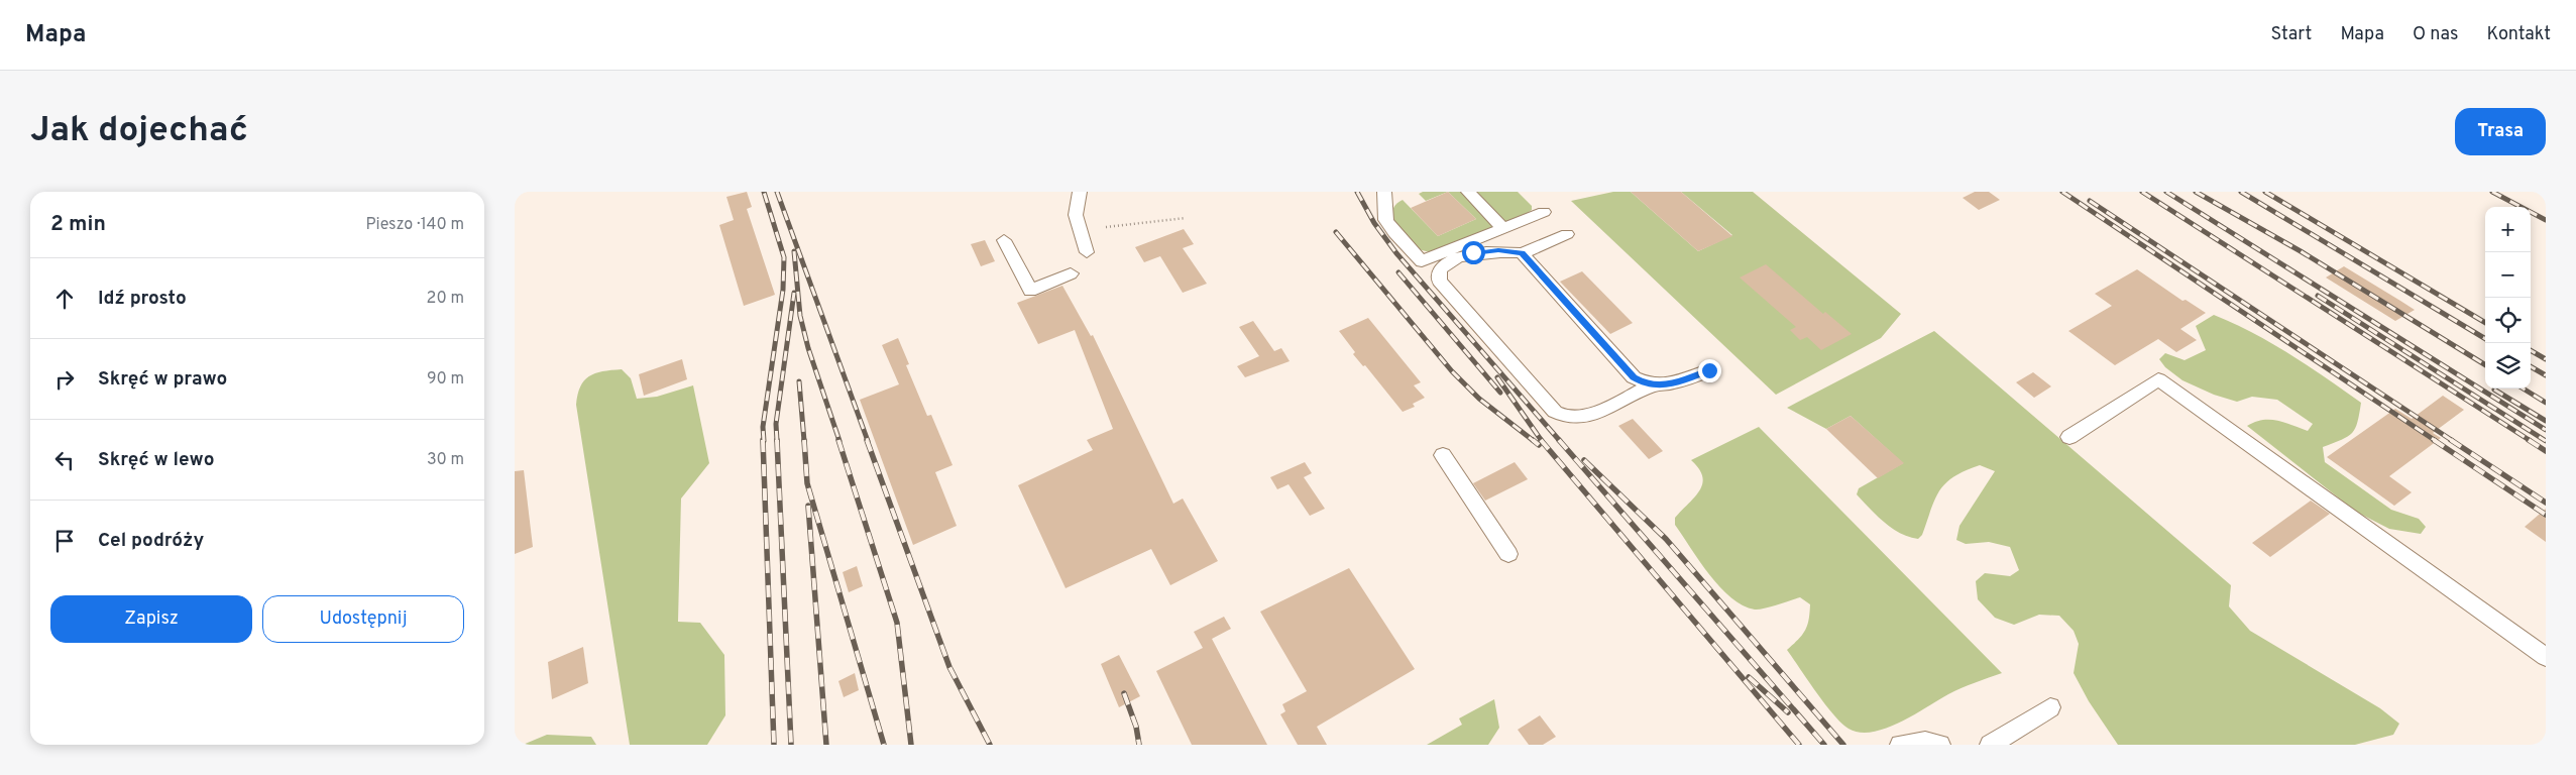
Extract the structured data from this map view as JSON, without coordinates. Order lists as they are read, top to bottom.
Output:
{
  "page": {
    "header": "Mapa",
    "nav": [
      "Start",
      "Mapa",
      "O nas",
      "Kontakt"
    ],
    "buttons": [
      "Trasa",
      ["Zapisz", "Udostępnij"]
    ],
    "title": "Jak dojechać",
    "heading": ["2 min", "Pieszo · 140 m"],
    "map_buttons": ["+", "−"],
    "list": [
      ["Idź prosto", "20 m"],
      ["Skręć w prawo", "90 m"],
      ["Skręć w lewo", "30 m"],
      "Cel podróży"
    ]
  }
}
